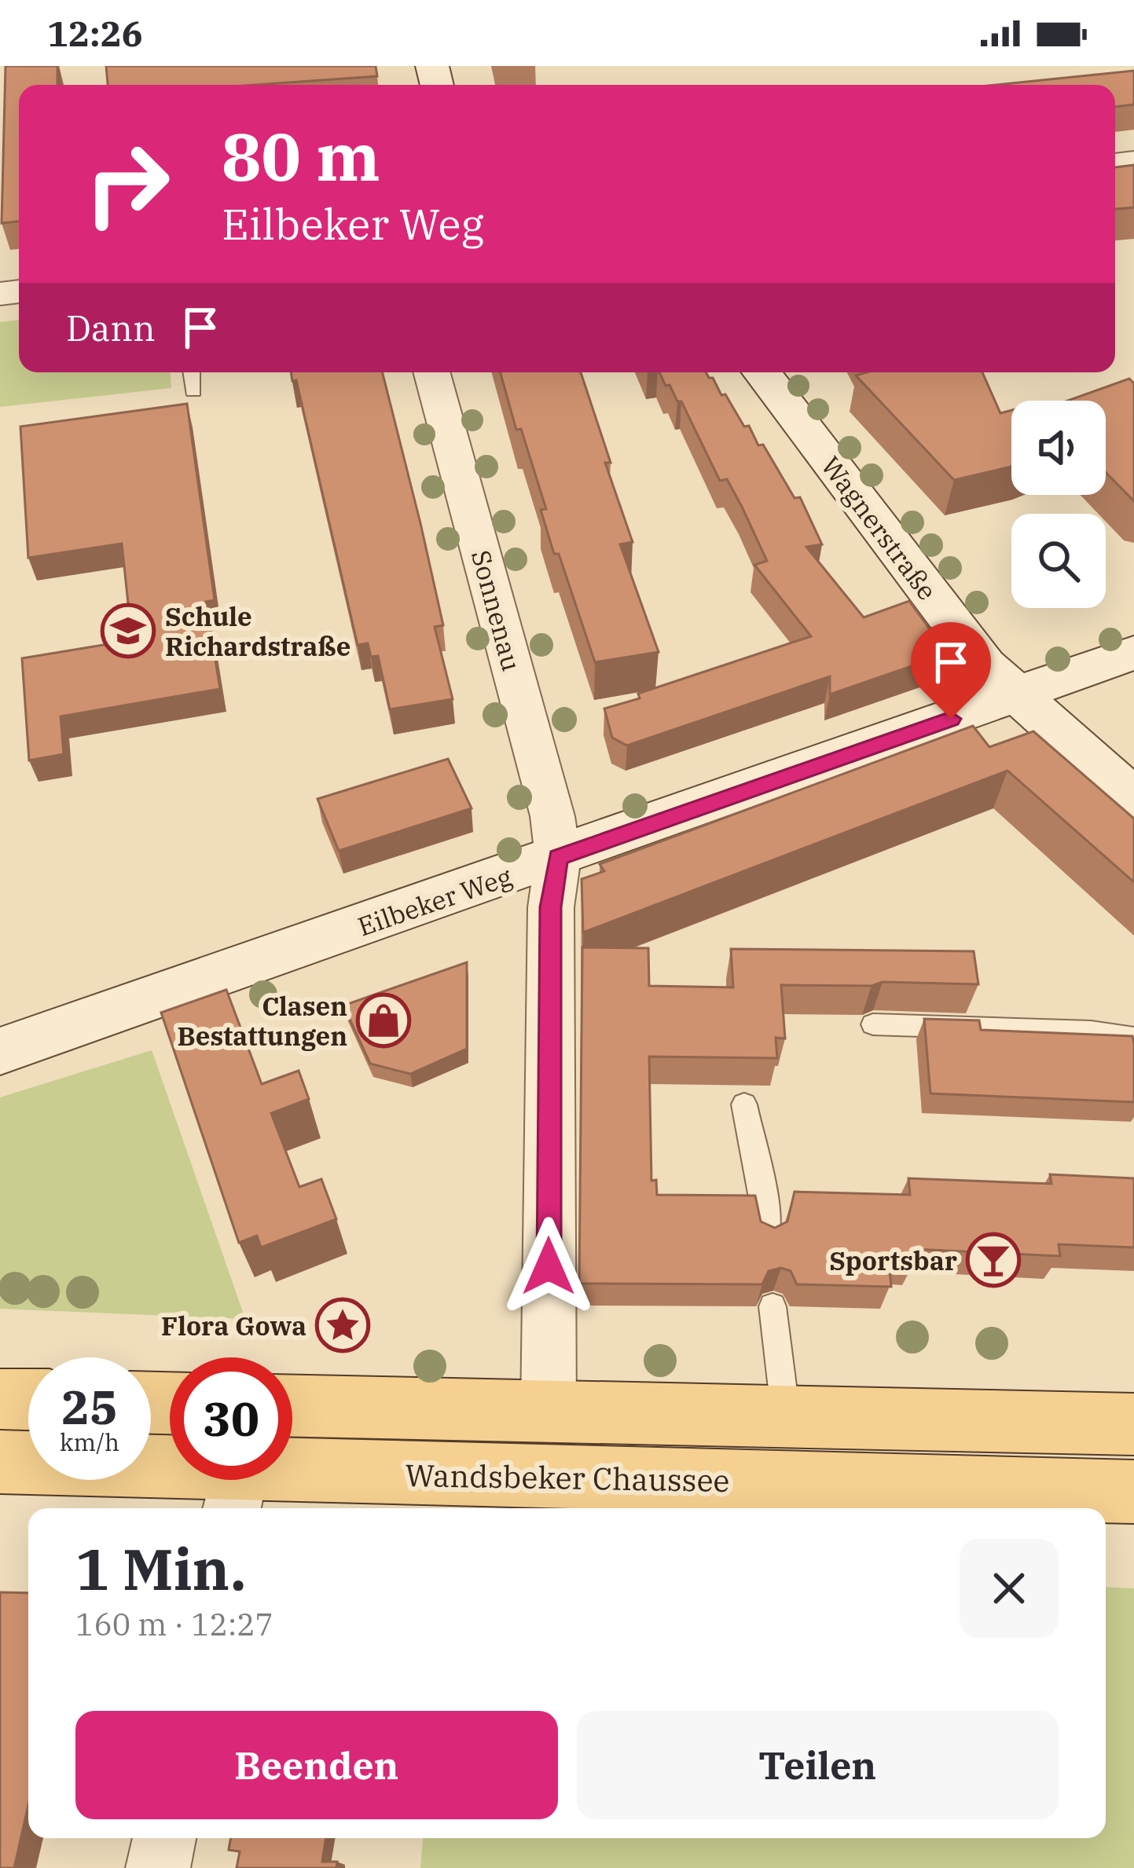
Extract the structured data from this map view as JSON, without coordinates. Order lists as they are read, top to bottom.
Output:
{
  "streets": {
    "main road": ["Wandsbeker Chaussee"],
    "street": ["Wagnerstraße", "Sonnenau", "Eilbeker Weg"]
  },
  "crossings": [
    ["Wagnerstraße", "Eilbeker Weg"],
    ["Sonnenau", "Eilbeker Weg"]
  ],
  "places": {
    "school or university": ["Schule Richardstraße"],
    "shop": ["Clasen Bestattungen"],
    "bar": ["Sportsbar"],
    "place": ["Flora Gowa"]
  },
  "page": {
    "status": "12:26",
    "turn": ["80 m", "Eilbeker Weg"],
    "then": "Dann",
    "speed": "25 km/h",
    "limit": "30",
    "heading": ["1 Min.", "160 m · 12:27"],
    "buttons": ["Beenden", "Teilen"]
  }
}
